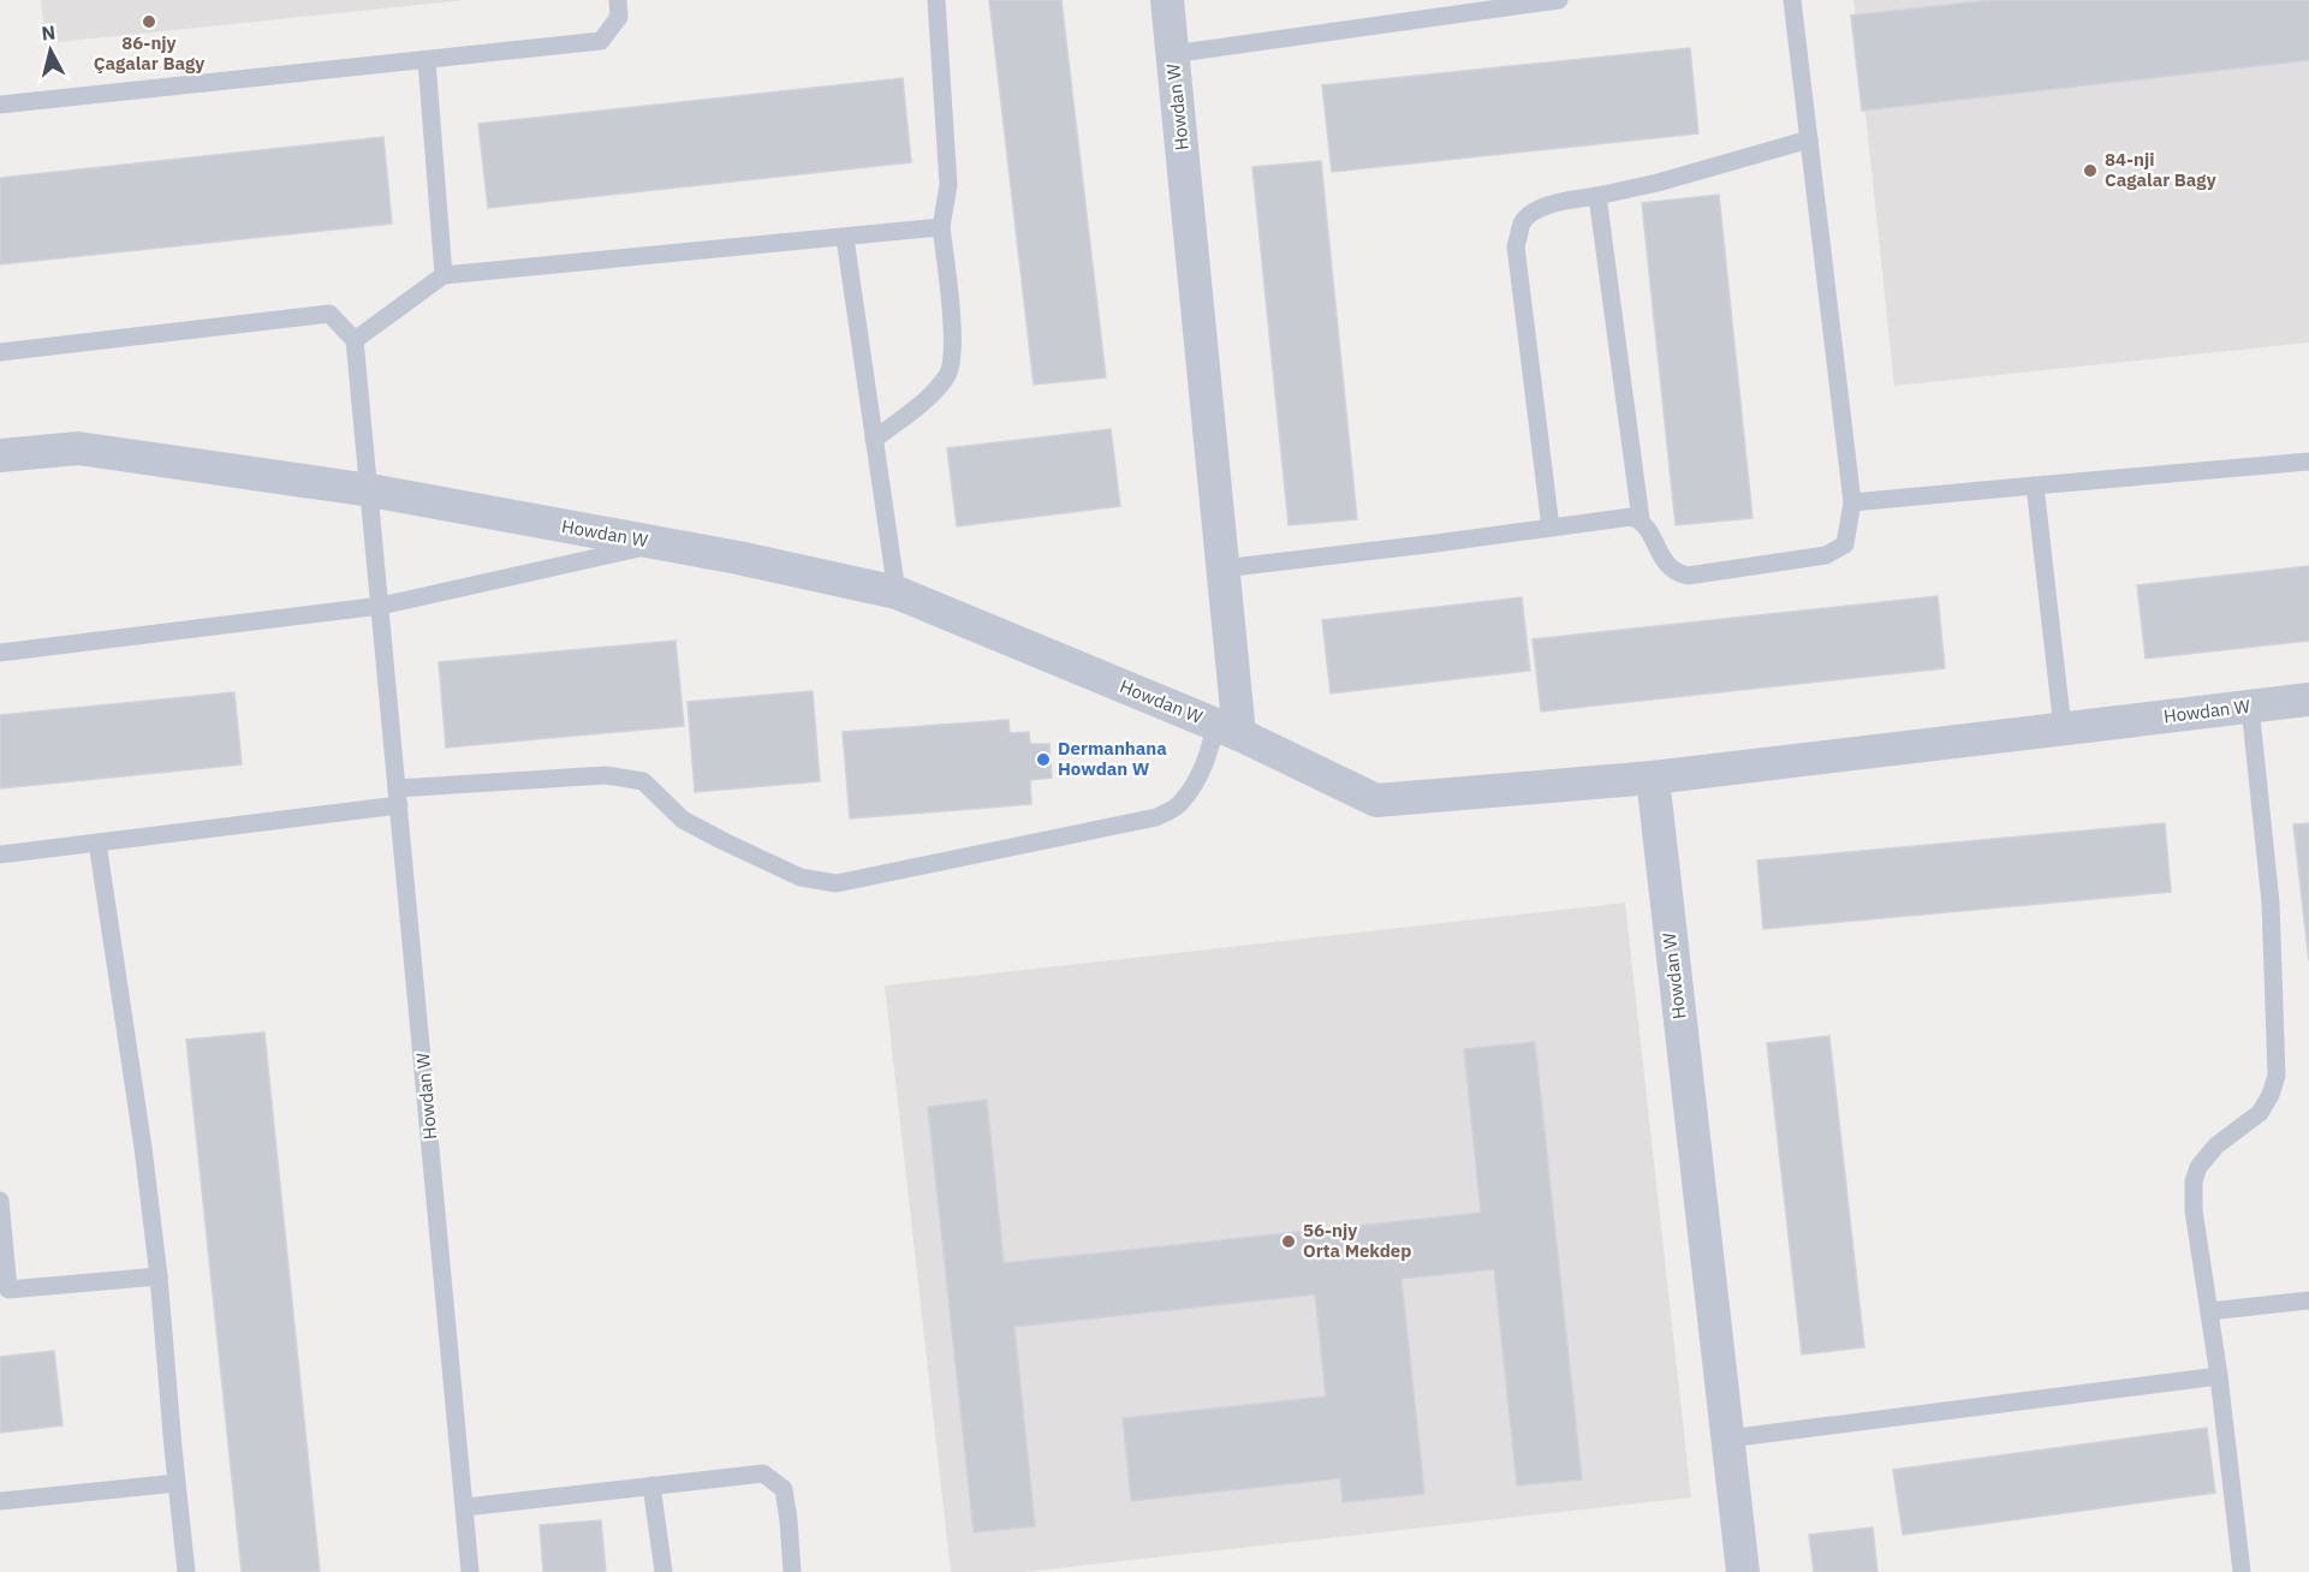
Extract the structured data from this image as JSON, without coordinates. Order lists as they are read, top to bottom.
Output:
{
  "streets": {
    "street": ["Howdan W"]
  },
  "places": [
    "86-njy Çagalar Bagy",
    "84-nji Cagalar Bagy",
    "Dermanhana Howdan W",
    "56-njy Orta Mekdep"
  ],
  "north": "top"
}
